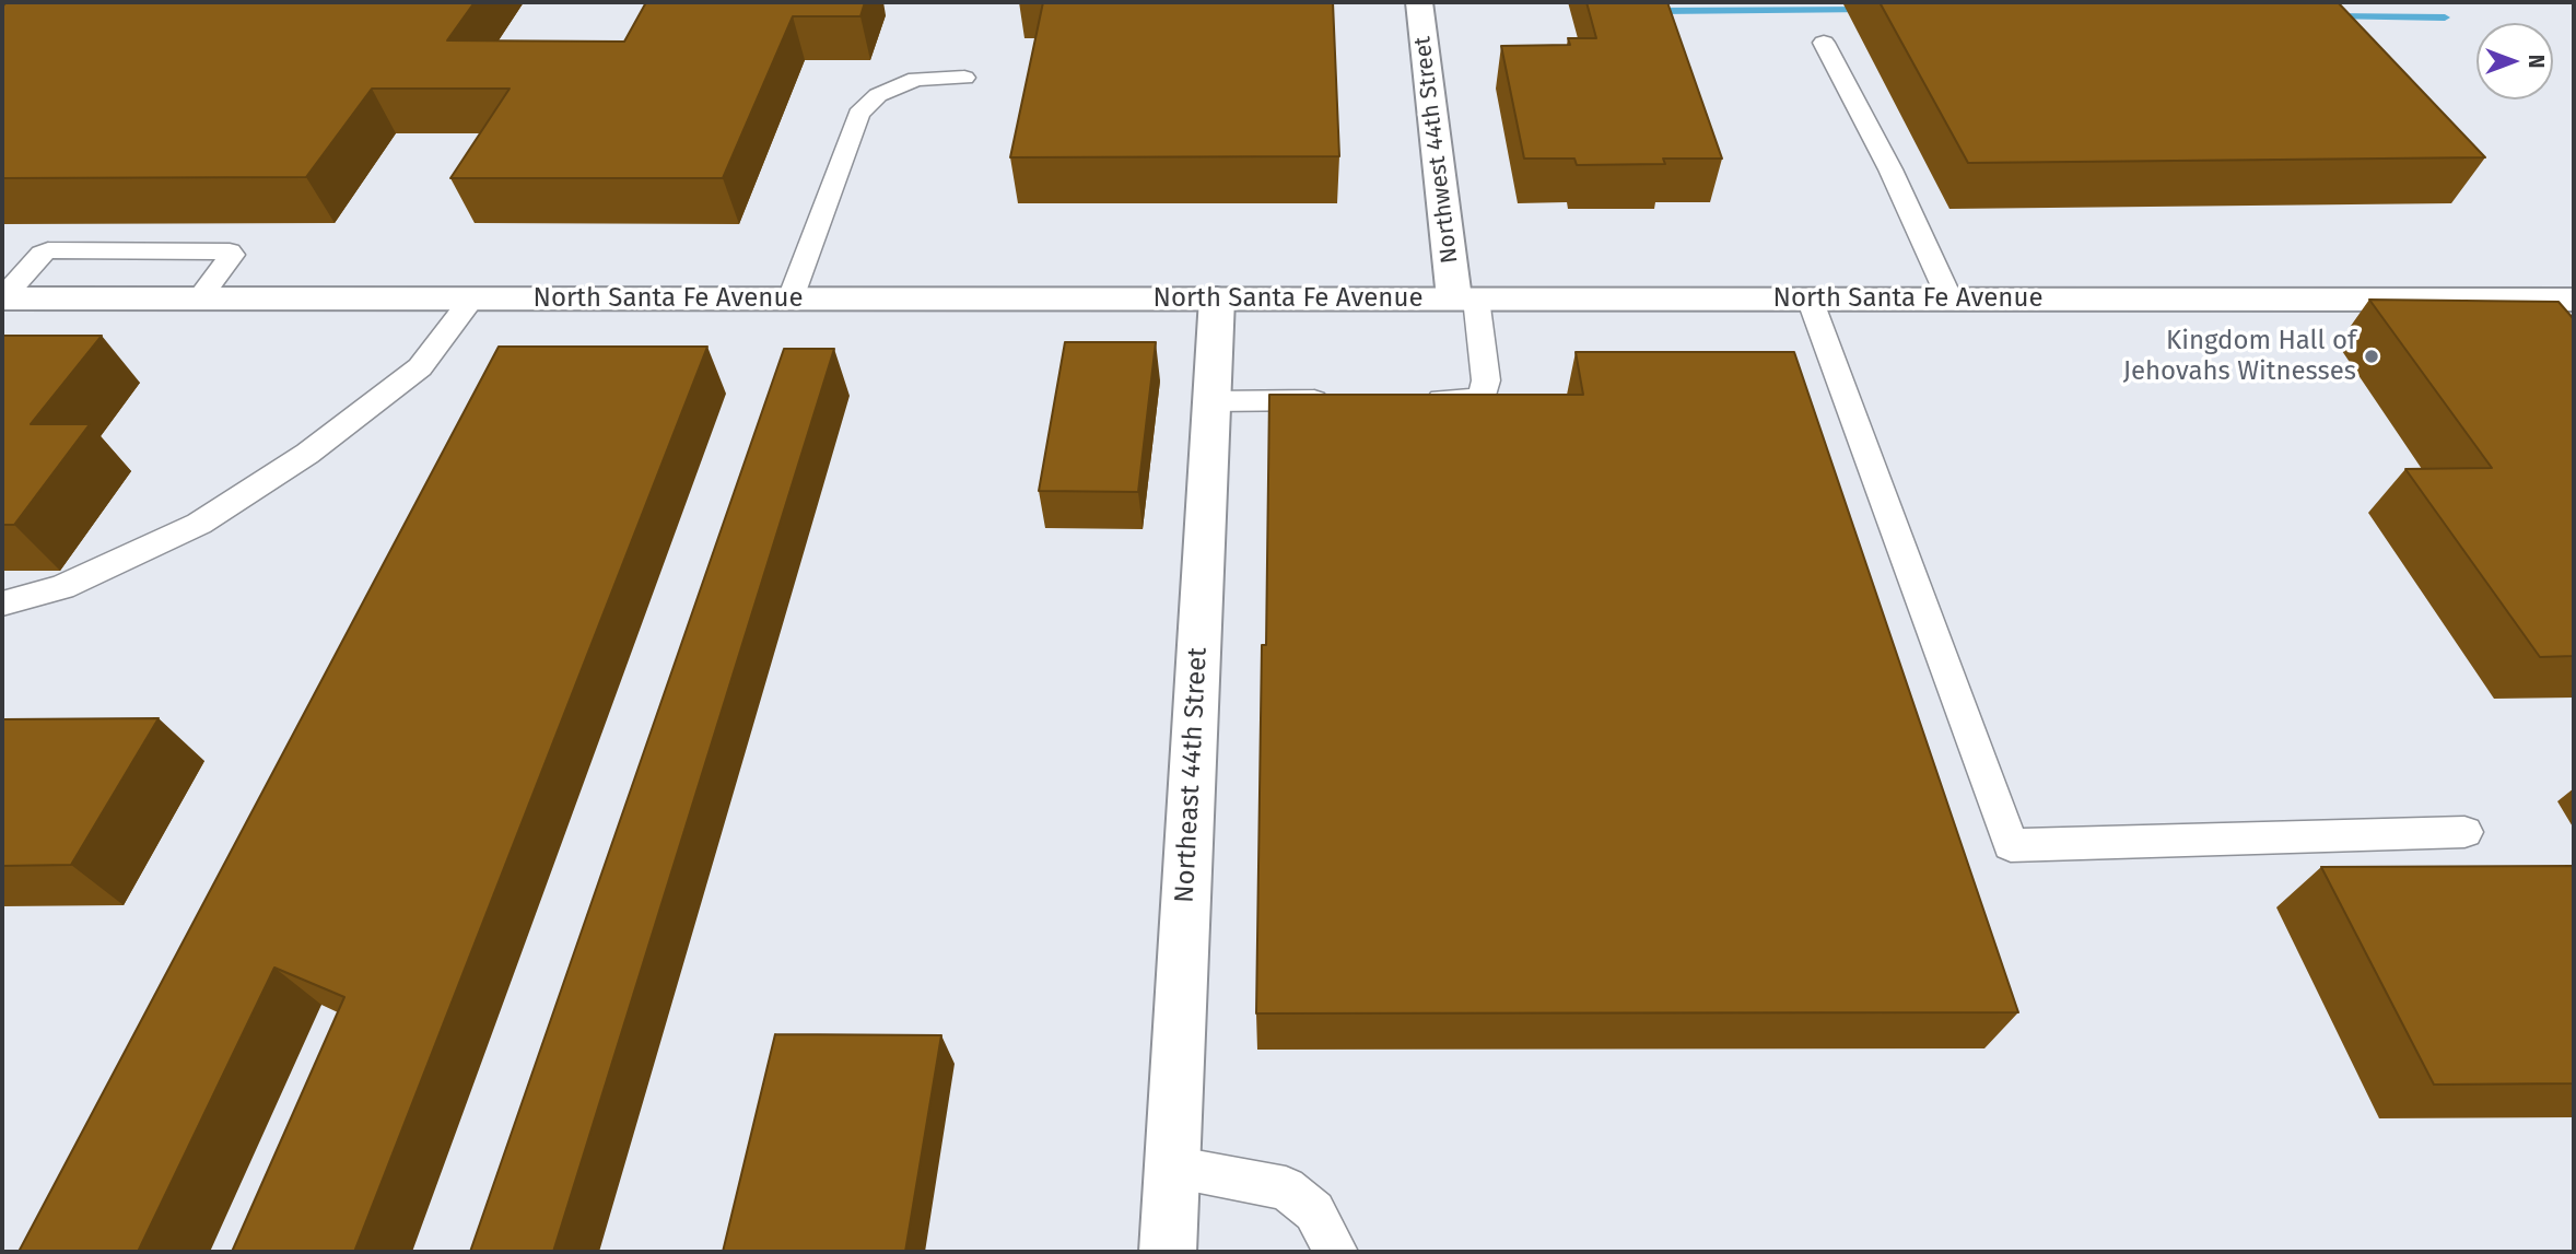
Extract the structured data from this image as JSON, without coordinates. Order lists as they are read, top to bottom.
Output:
{
  "streets": {
    "main road": ["Northwest 44th Street", "North Santa Fe Avenue", "Northeast 44th Street"]
  },
  "crossings": [
    ["Northwest 44th Street", "North Santa Fe Avenue"],
    ["North Santa Fe Avenue", "Northeast 44th Street"]
  ],
  "places": ["Kingdom Hall of Jehovahs Witnesses"],
  "north": "right"
}
